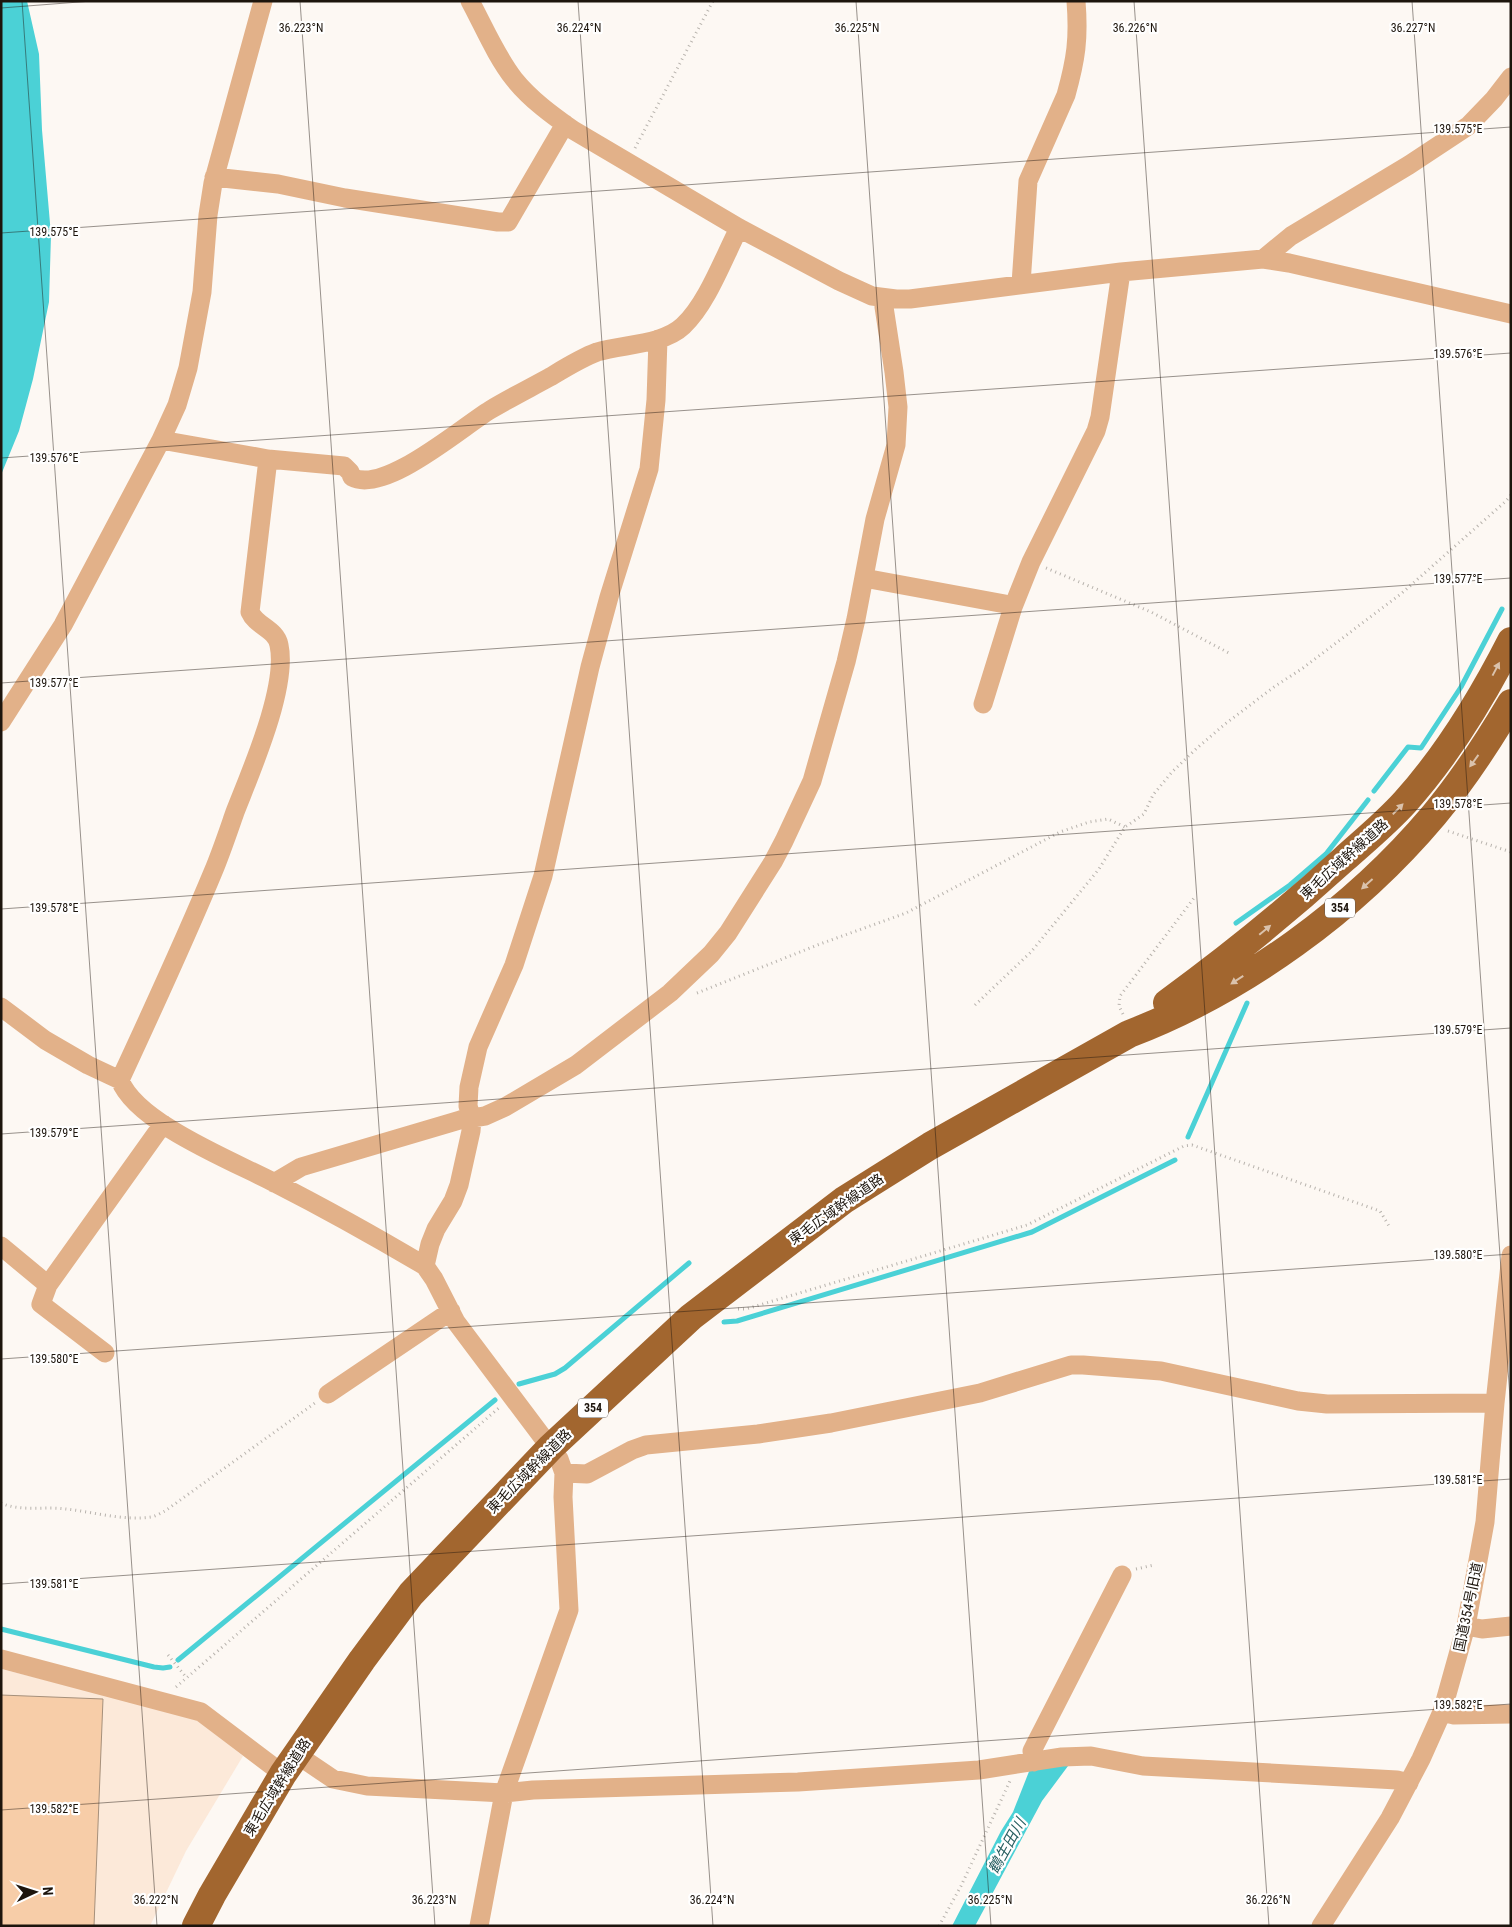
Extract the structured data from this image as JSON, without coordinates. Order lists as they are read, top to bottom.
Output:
{
  "streets": {
    "highway": ["東毛広域幹線道路", "354"],
    "street": ["国道354号旧道"]
  },
  "water": ["鶴生田川"],
  "north": "right",
  "coordinates": [
    "36.223°N",
    "36.224°N",
    "36.225°N",
    "36.226°N",
    "36.227°N",
    "139.575°E",
    "139.576°E",
    "139.577°E",
    "139.578°E",
    "139.579°E",
    "139.580°E",
    "139.581°E",
    "139.582°E",
    "36.222°N"
  ]
}
